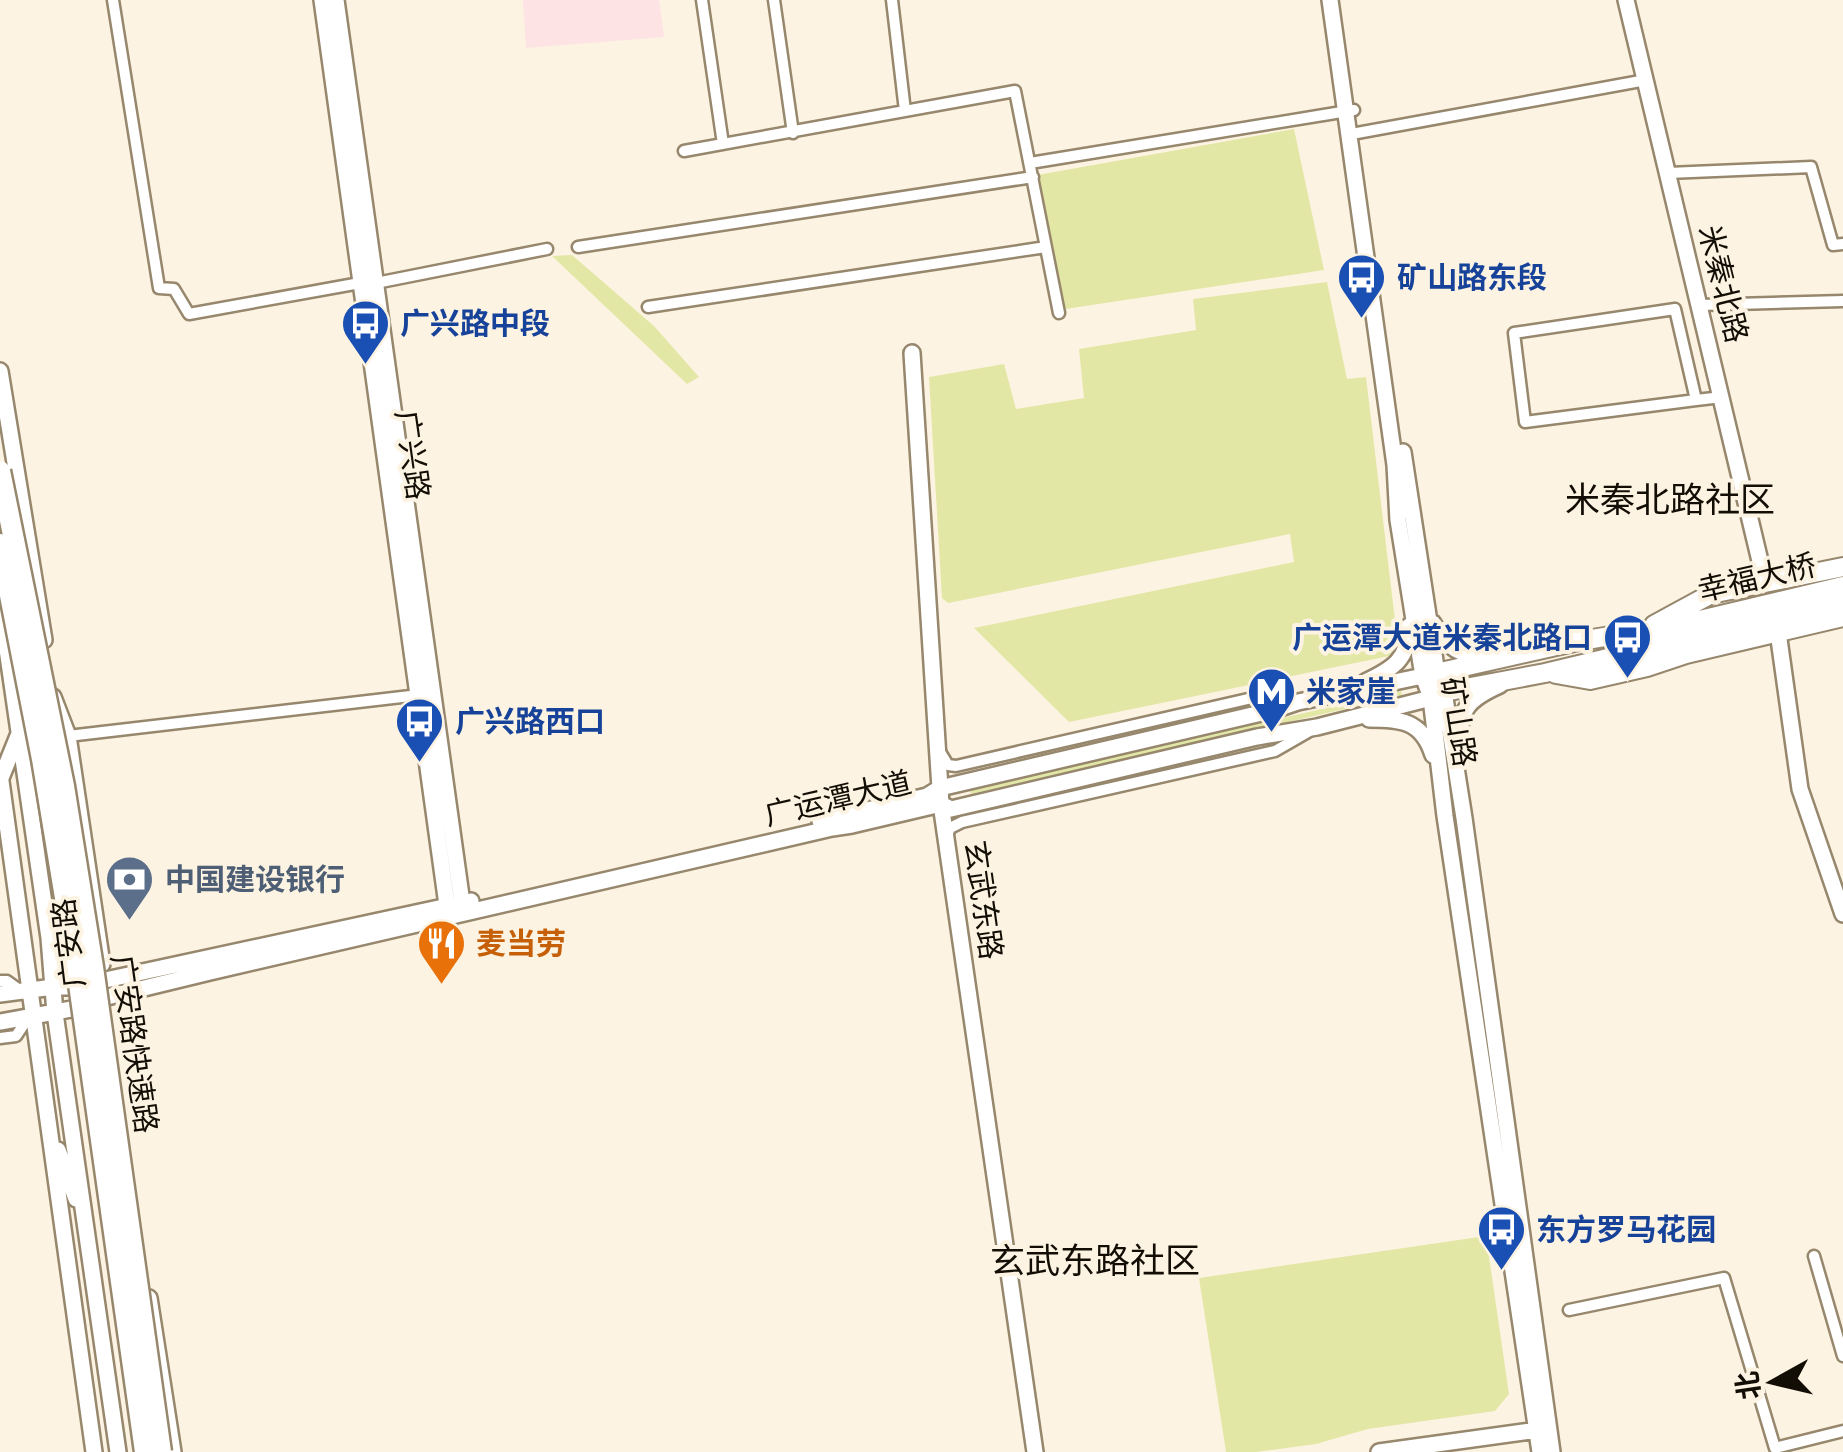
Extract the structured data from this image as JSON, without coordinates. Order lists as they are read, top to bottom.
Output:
{
  "streets": {
    "highway": ["广安路快速路"],
    "main road": [
      "米秦北路",
      "广兴路",
      "幸福大桥",
      "矿山路",
      "广运潭大道",
      "玄武东路",
      "广安路"
    ]
  },
  "crossings": [
    ["广兴路", "广运潭大道"],
    ["幸福大桥", "广运潭大道"],
    ["矿山路", "广运潭大道"],
    ["广运潭大道", "玄武东路"],
    ["广运潭大道", "广安路"]
  ],
  "districts": ["米秦北路社区", "玄武东路社区"],
  "places": {
    "bus stop": [
      "矿山路东段",
      "广兴路中段",
      "广运潭大道米秦北路口",
      "广兴路西口",
      "东方罗马花园"
    ],
    "metro station": ["米家崖"],
    "bank": ["中国建设银行"],
    "restaurant": ["麦当劳"]
  },
  "north": "left"
}
